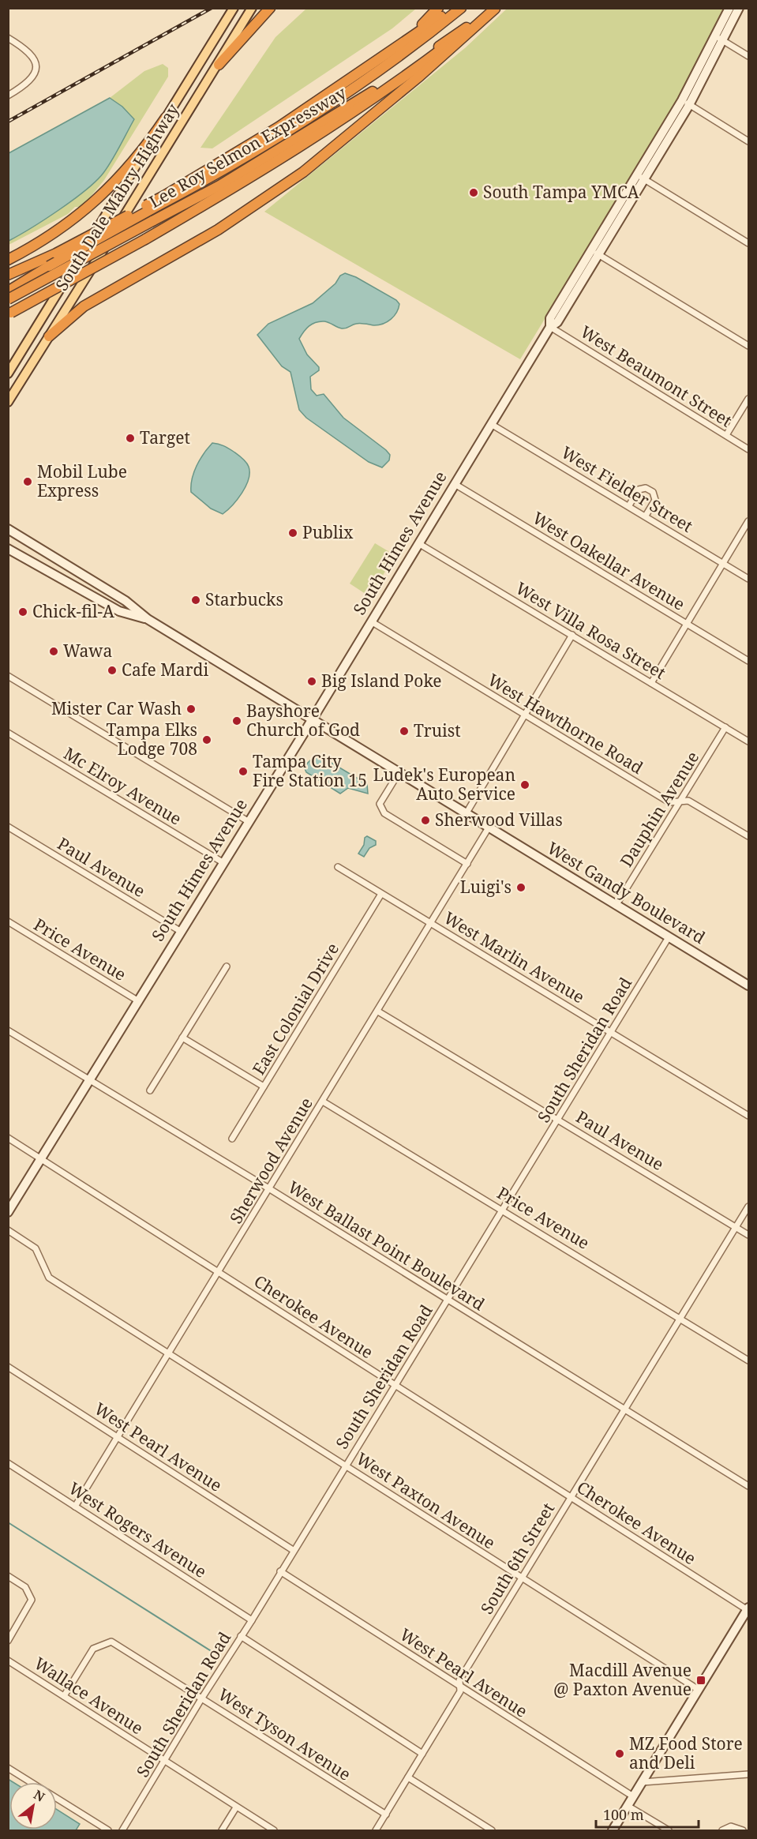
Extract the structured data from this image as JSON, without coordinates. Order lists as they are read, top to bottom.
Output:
{
  "streets": {
    "highway": ["Lee Roy Selmon Expressway"],
    "main road": ["South Dale Mabry Highway"],
    "street": [
      "West Beaumont Street",
      "West Fielder Street",
      "South Himes Avenue",
      "West Oakellar Avenue",
      "West Villa Rosa Street",
      "West Hawthorne Road",
      "Mc Elroy Avenue",
      "Dauphin Avenue",
      "Paul Avenue",
      "West Gandy Boulevard",
      "Price Avenue",
      "West Marlin Avenue",
      "East Colonial Drive",
      "South Sheridan Road",
      "Sherwood Avenue",
      "West Ballast Point Boulevard",
      "Cherokee Avenue",
      "West Pearl Avenue",
      "West Paxton Avenue",
      "West Rogers Avenue",
      "South 6th Street",
      "Wallace Avenue",
      "West Tyson Avenue"
    ]
  },
  "crossings": [
    ["West Beaumont Street", "South Himes Avenue"],
    ["West Fielder Street", "South Himes Avenue"],
    ["South Himes Avenue", "West Oakellar Avenue"],
    ["South Himes Avenue", "West Villa Rosa Street"],
    ["South Himes Avenue", "West Hawthorne Road"],
    ["South Himes Avenue", "Mc Elroy Avenue"],
    ["South Himes Avenue", "Paul Avenue"],
    ["South Himes Avenue", "West Gandy Boulevard"],
    ["South Himes Avenue", "Price Avenue"],
    ["South Himes Avenue", "West Ballast Point Boulevard"],
    ["South Himes Avenue", "Cherokee Avenue"],
    ["West Villa Rosa Street", "Dauphin Avenue"],
    ["West Hawthorne Road", "Dauphin Avenue"],
    ["Dauphin Avenue", "West Gandy Boulevard"],
    ["Paul Avenue", "South Sheridan Road"],
    ["Paul Avenue", "Sherwood Avenue"],
    ["Paul Avenue", "South 6th Street"],
    ["West Gandy Boulevard", "South Sheridan Road"],
    ["West Gandy Boulevard", "Sherwood Avenue"],
    ["Price Avenue", "South Sheridan Road"],
    ["Price Avenue", "Sherwood Avenue"],
    ["Price Avenue", "South 6th Street"],
    ["West Marlin Avenue", "East Colonial Drive"],
    ["West Marlin Avenue", "South Sheridan Road"],
    ["West Marlin Avenue", "Sherwood Avenue"],
    ["South Sheridan Road", "West Ballast Point Boulevard"],
    ["South Sheridan Road", "Cherokee Avenue"],
    ["South Sheridan Road", "West Pearl Avenue"],
    ["South Sheridan Road", "West Paxton Avenue"],
    ["South Sheridan Road", "West Rogers Avenue"],
    ["South Sheridan Road", "Wallace Avenue"],
    ["South Sheridan Road", "West Tyson Avenue"],
    ["Sherwood Avenue", "West Ballast Point Boulevard"],
    ["Sherwood Avenue", "Cherokee Avenue"],
    ["Sherwood Avenue", "West Pearl Avenue"],
    ["Sherwood Avenue", "West Paxton Avenue"],
    ["Sherwood Avenue", "West Rogers Avenue"],
    ["West Ballast Point Boulevard", "South 6th Street"],
    ["Cherokee Avenue", "South 6th Street"],
    ["West Pearl Avenue", "South 6th Street"],
    ["West Paxton Avenue", "South 6th Street"],
    ["South 6th Street", "West Tyson Avenue"],
    ["Wallace Avenue", "West Tyson Avenue"]
  ],
  "places": {
    "other": [
      "South Tampa YMCA",
      "Target",
      "Mobil Lube Express",
      "Publix",
      "Starbucks",
      "Chick-fil-A",
      "Wawa",
      "Cafe Mardi",
      "Big Island Poke",
      "Mister Car Wash",
      "Bayshore Church of God",
      "Truist",
      "Tampa Elks Lodge 708",
      "Tampa City Fire Station 15",
      "Ludek's European Auto Service",
      "Sherwood Villas",
      "Luigi's",
      "MZ Food Store and Deli"
    ],
    "transit": ["Macdill Avenue @ Paxton Avenue"]
  },
  "scale_bar": "100 m",
  "north": "top right"
}
